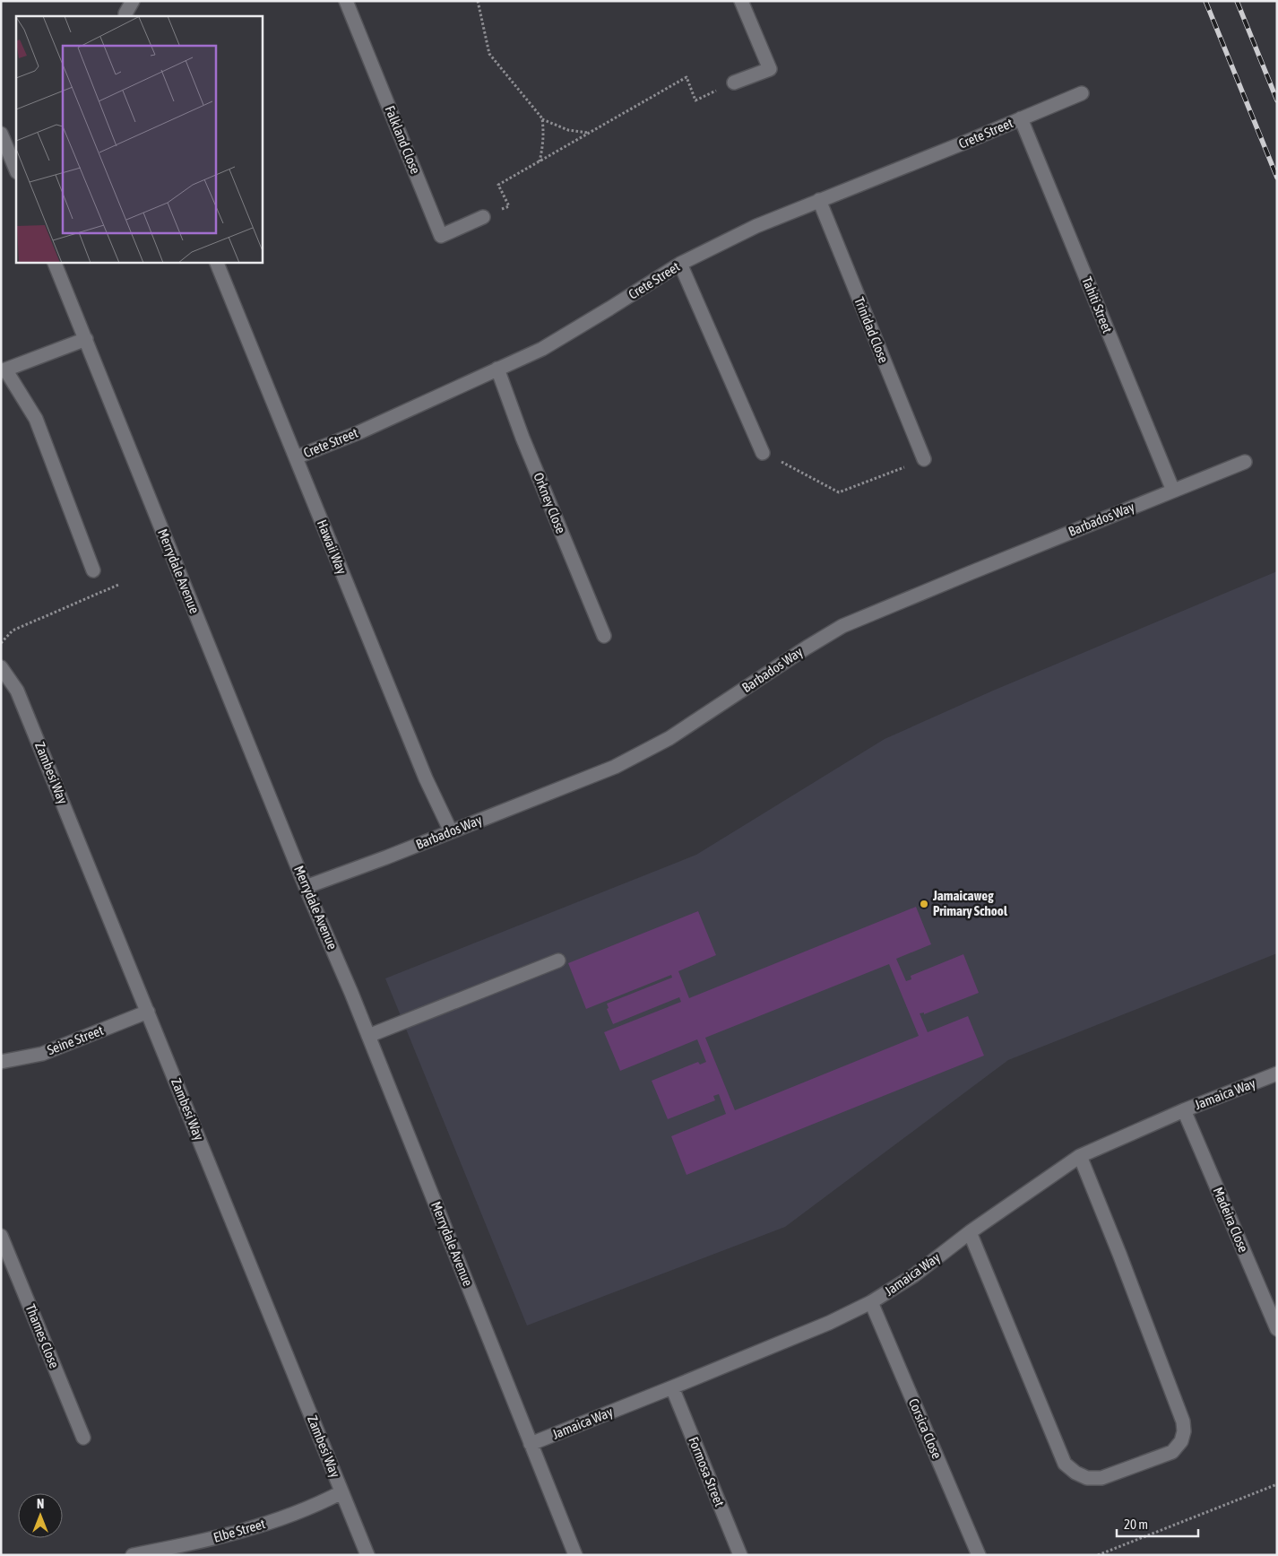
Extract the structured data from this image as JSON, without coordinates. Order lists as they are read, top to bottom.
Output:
{
  "streets": {
    "street": [
      "Crete Street",
      "Falkland Close",
      "Tahiti Street",
      "Trinidad Close",
      "Orkney Close",
      "Barbados Way",
      "Hawaii Way",
      "Merrydale Avenue",
      "Zambesi Way",
      "Seine Street",
      "Jamaica Way",
      "Madeira Close",
      "Thames Close",
      "Corsica Close",
      "Formosa Street",
      "Elbe Street"
    ]
  },
  "crossings": [
    ["Crete Street", "Tahiti Street"],
    ["Crete Street", "Trinidad Close"],
    ["Crete Street", "Orkney Close"],
    ["Crete Street", "Hawaii Way"],
    ["Tahiti Street", "Barbados Way"],
    ["Barbados Way", "Hawaii Way"],
    ["Barbados Way", "Merrydale Avenue"],
    ["Merrydale Avenue", "Jamaica Way"],
    ["Zambesi Way", "Seine Street"],
    ["Zambesi Way", "Elbe Street"],
    ["Jamaica Way", "Madeira Close"],
    ["Jamaica Way", "Corsica Close"],
    ["Jamaica Way", "Formosa Street"]
  ],
  "places": ["Jamaicaweg Primary School"],
  "scale_bar": "20 m",
  "north": "top"
}
